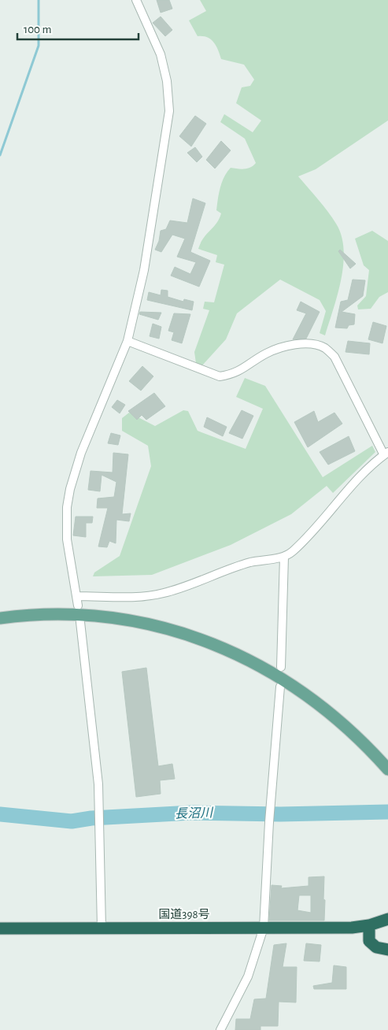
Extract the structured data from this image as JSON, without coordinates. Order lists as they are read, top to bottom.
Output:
{
  "streets": {
    "highway": ["国道398号"]
  },
  "water": ["長沼川"],
  "scale_bar": "100 m"
}
